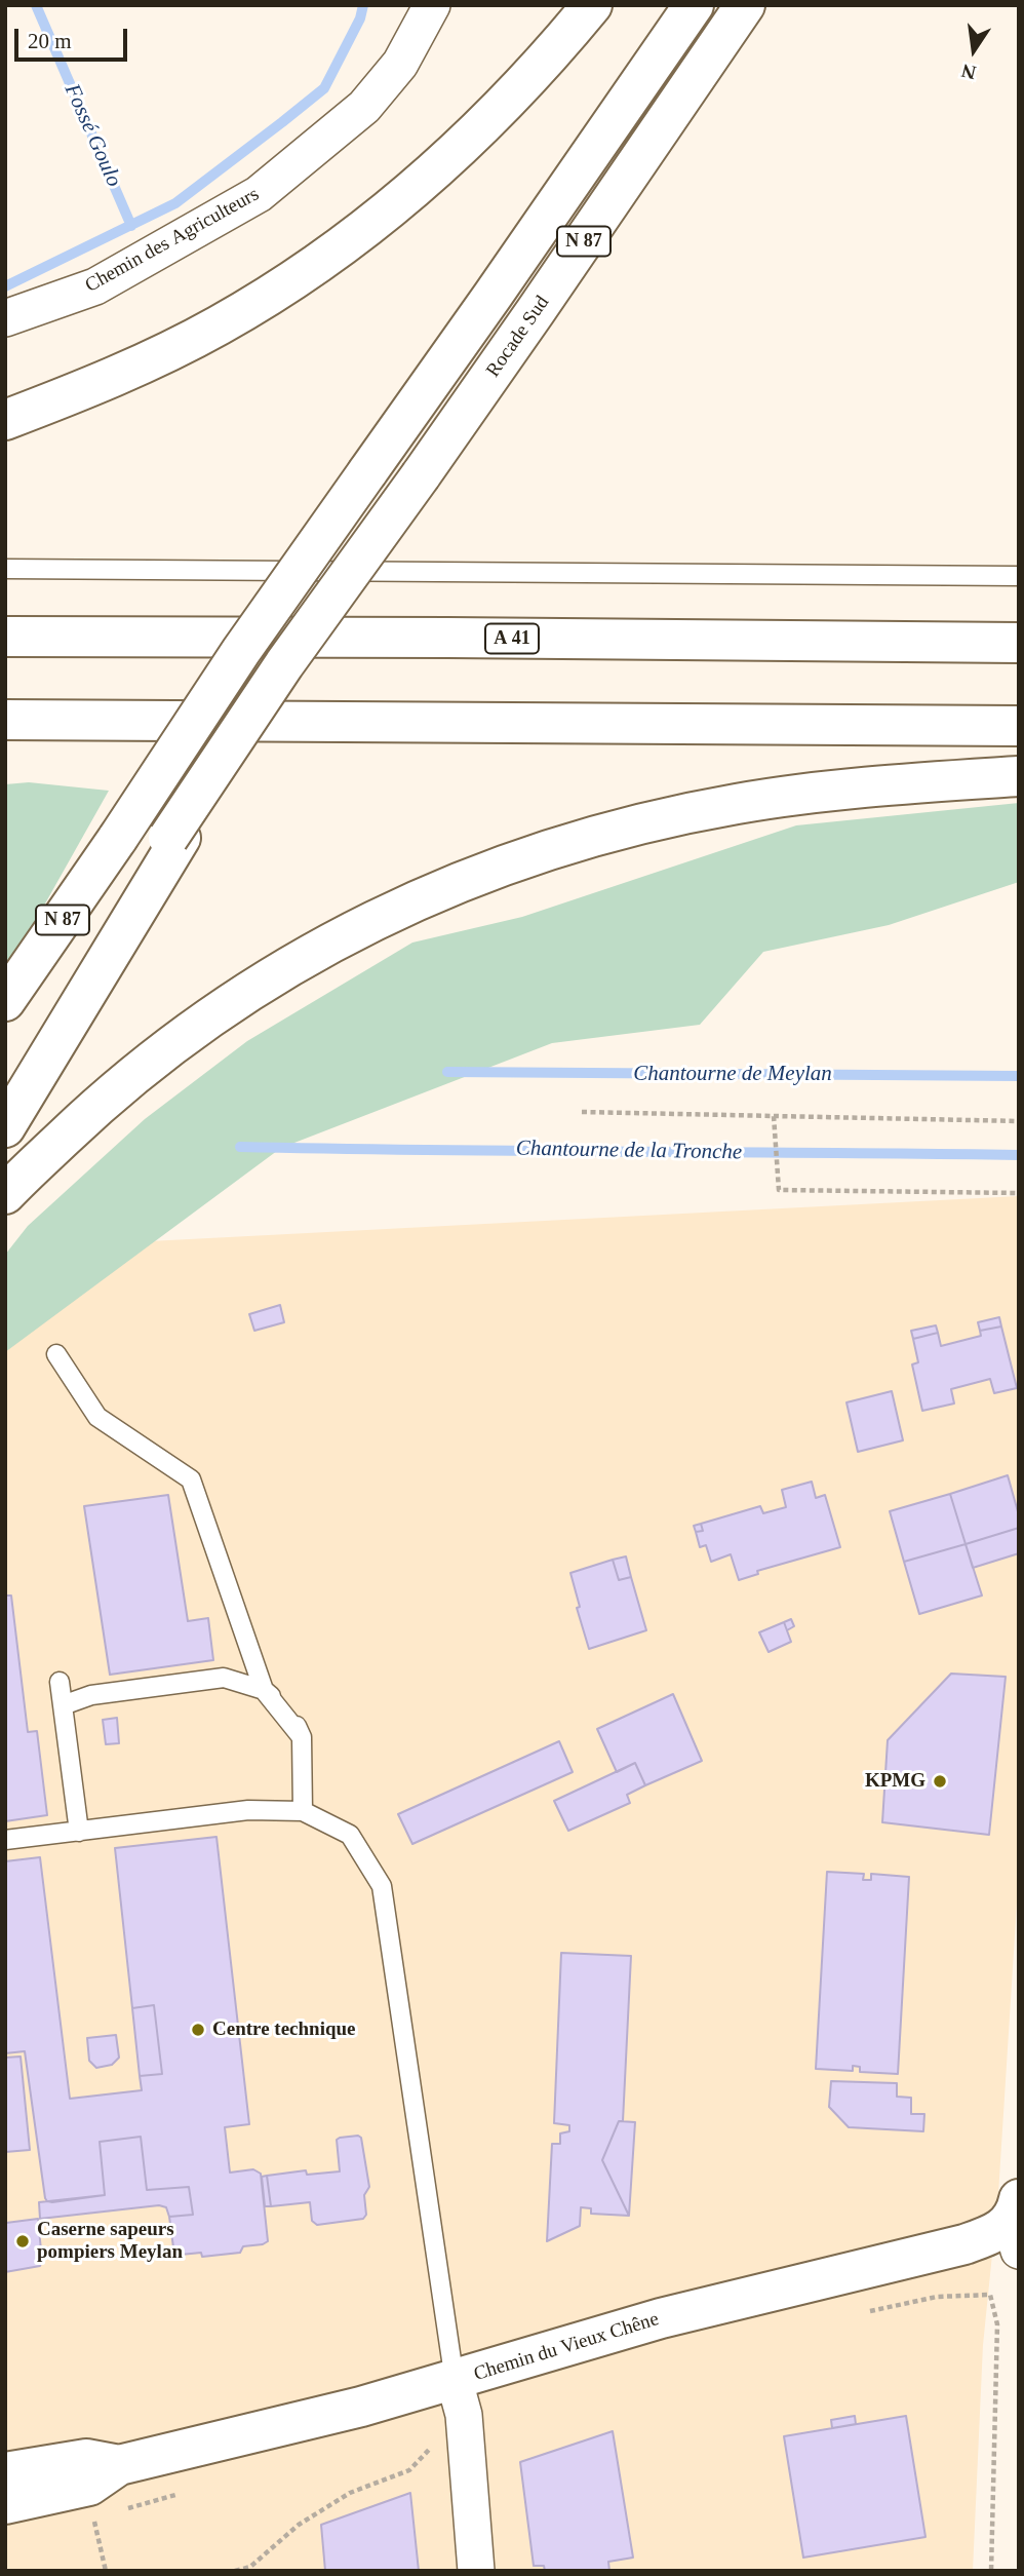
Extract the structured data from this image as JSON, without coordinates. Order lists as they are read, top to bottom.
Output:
{
  "streets": {
    "main road": [
      "N 87",
      "Rocade Sud",
      "A 41",
      "Chemin du Vieux Chêne"
    ],
    "street": ["Chemin des Agriculteurs"]
  },
  "water": ["Fossé Goulo", "Chantourne de Meylan", "Chantourne de la Tronche"],
  "places": ["KPMG", "Centre technique", "Caserne sapeurs pompiers Meylan"],
  "scale_bar": "20 m",
  "north": "bottom"
}
